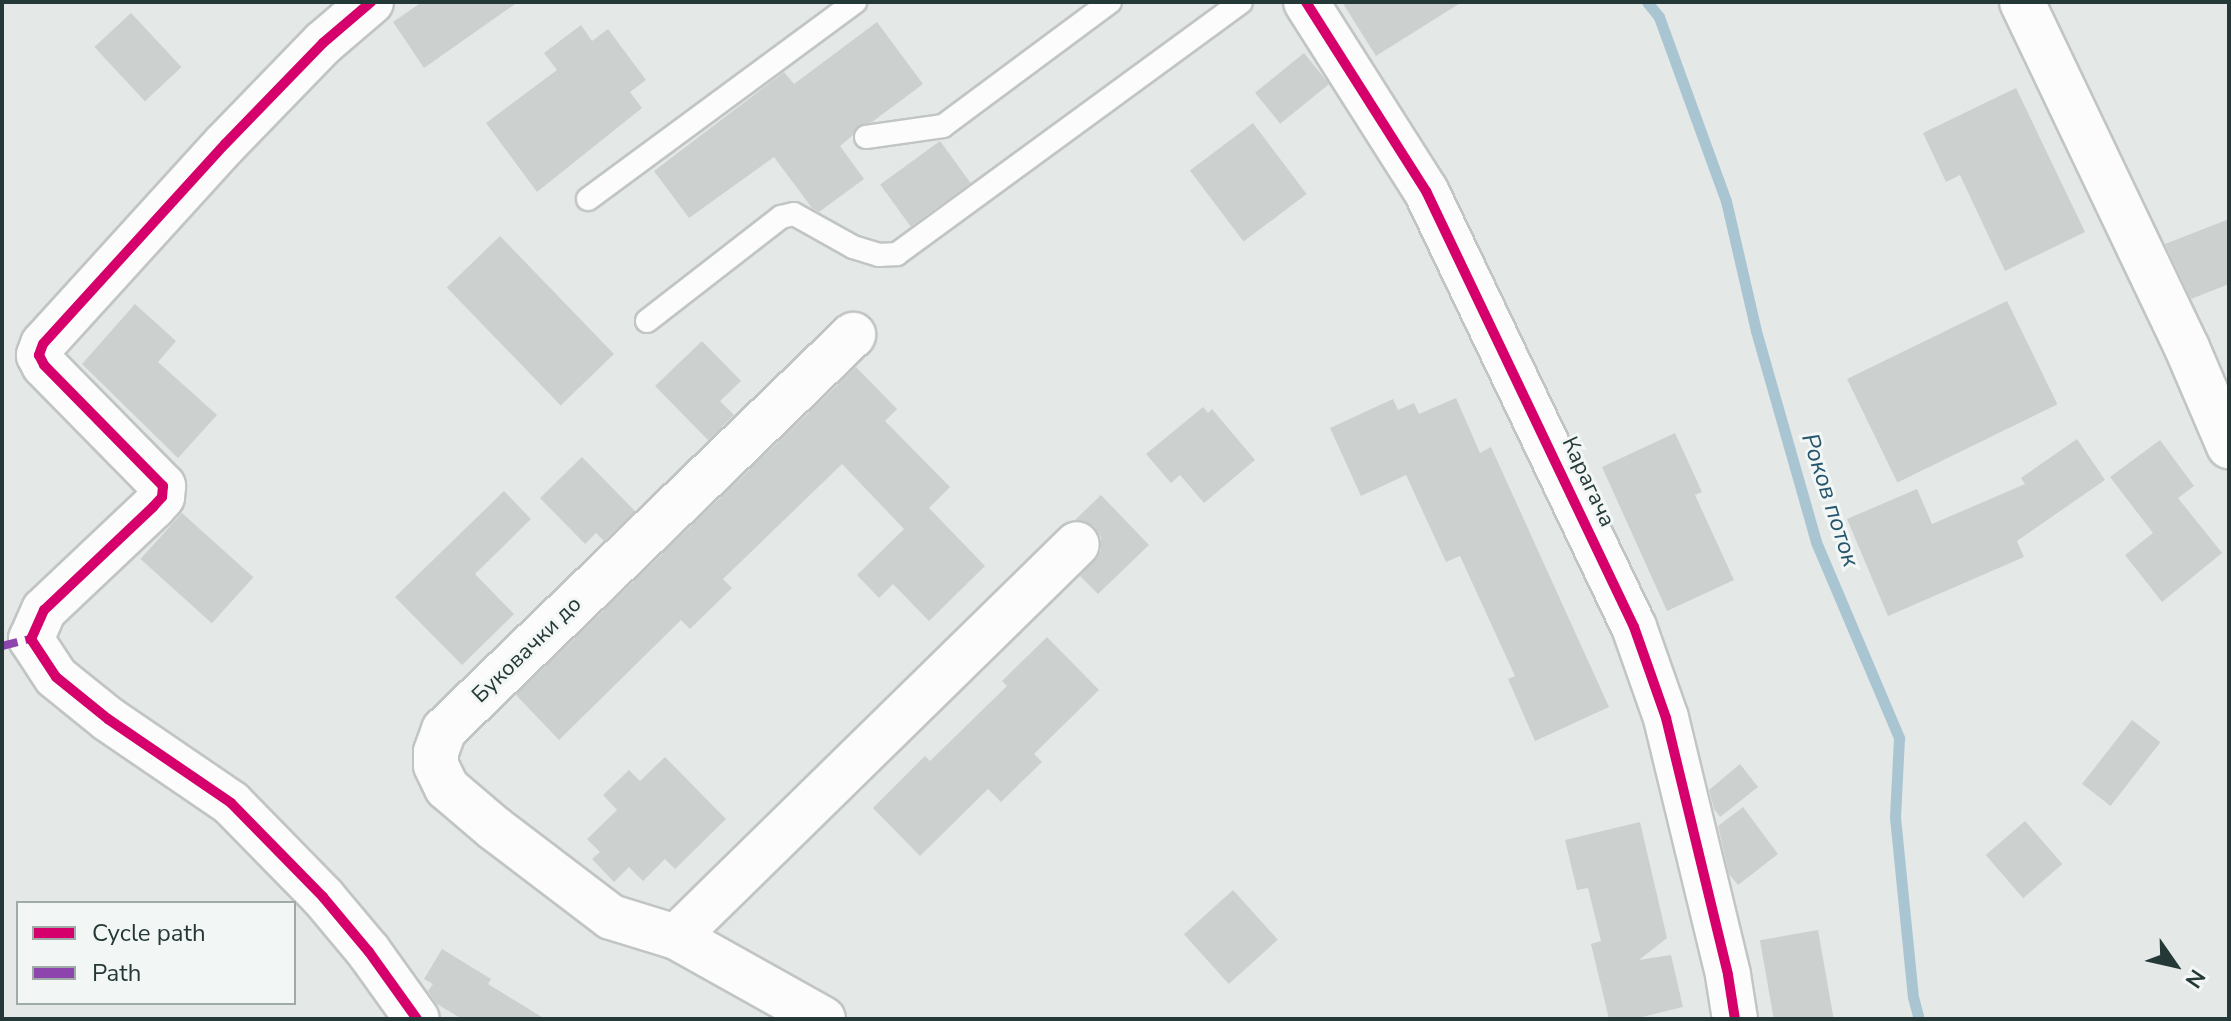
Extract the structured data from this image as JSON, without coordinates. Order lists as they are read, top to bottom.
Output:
{
  "streets": {
    "street": ["Карагача", "Буковачки до"]
  },
  "water": ["Роков поток"],
  "legend": ["Cycle path", "Path"],
  "north": "bottom right"
}
